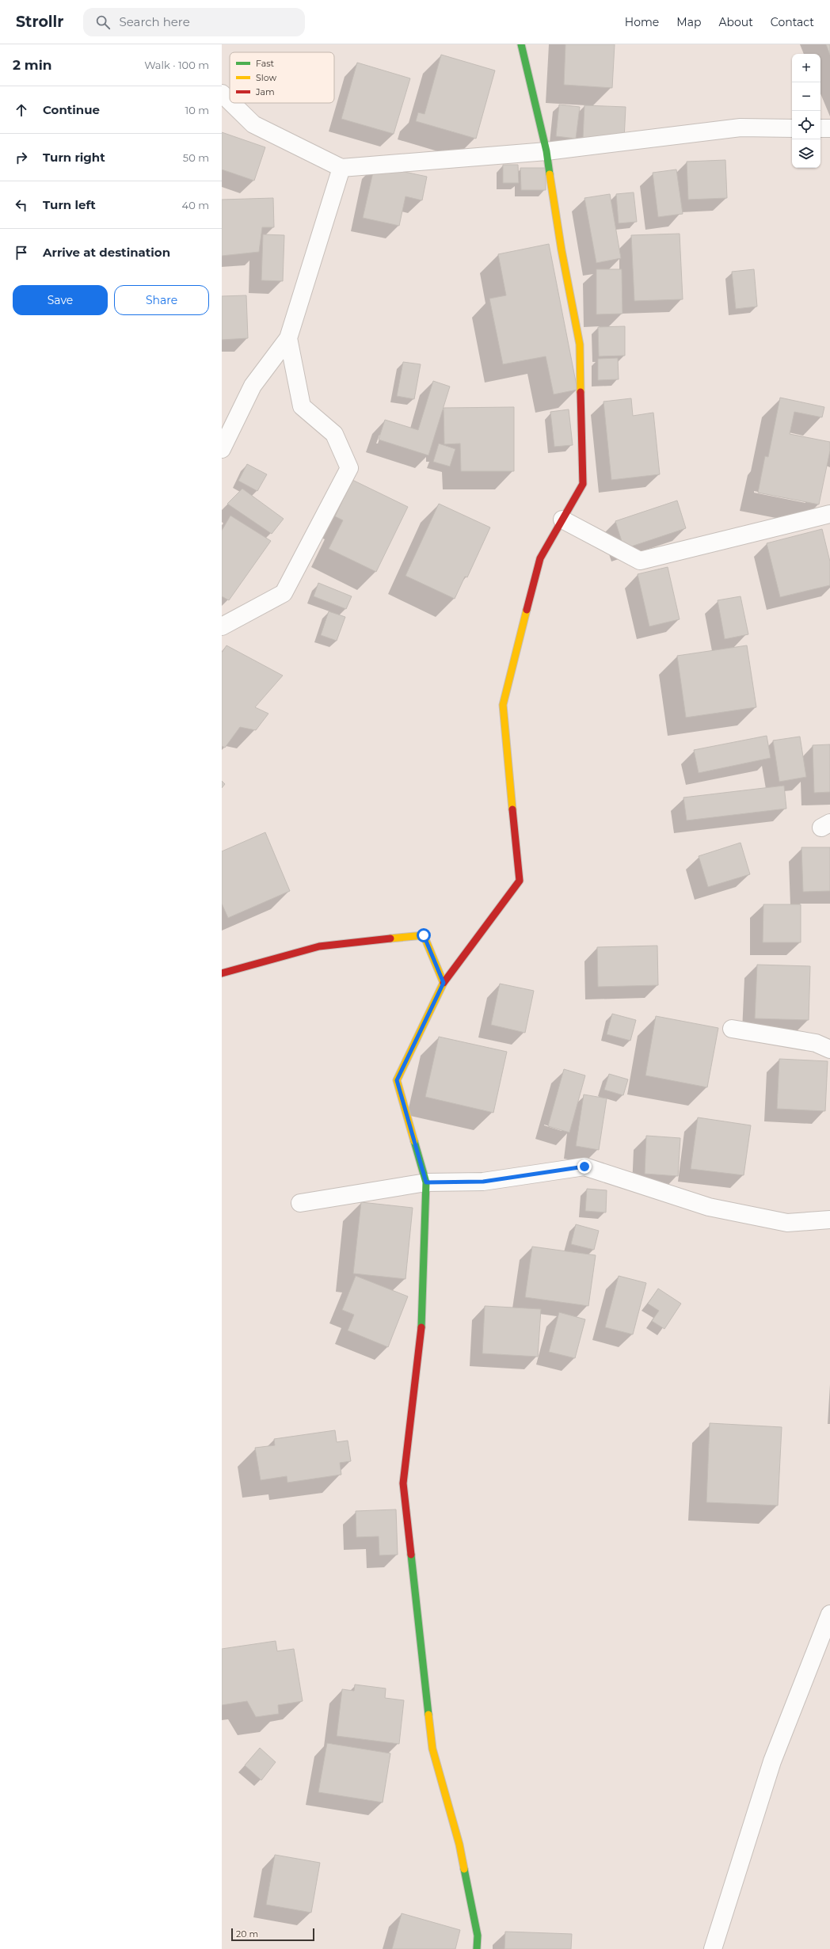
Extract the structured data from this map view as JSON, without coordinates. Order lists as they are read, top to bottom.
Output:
{
  "legend": ["Fast", "Slow", "Jam"],
  "scale_bar": "20 m",
  "page": {
    "header": "Strollr",
    "search": "Search here",
    "nav": [
      "Home",
      "Map",
      "About",
      "Contact"
    ],
    "heading": ["2 min", "Walk · 100 m"],
    "map_buttons": ["+", "−"],
    "list": [
      ["Continue", "10 m"],
      ["Turn right", "50 m"],
      ["Turn left", "40 m"],
      "Arrive at destination"
    ],
    "buttons": ["Save", "Share"],
    "scale": "20 m"
  }
}
